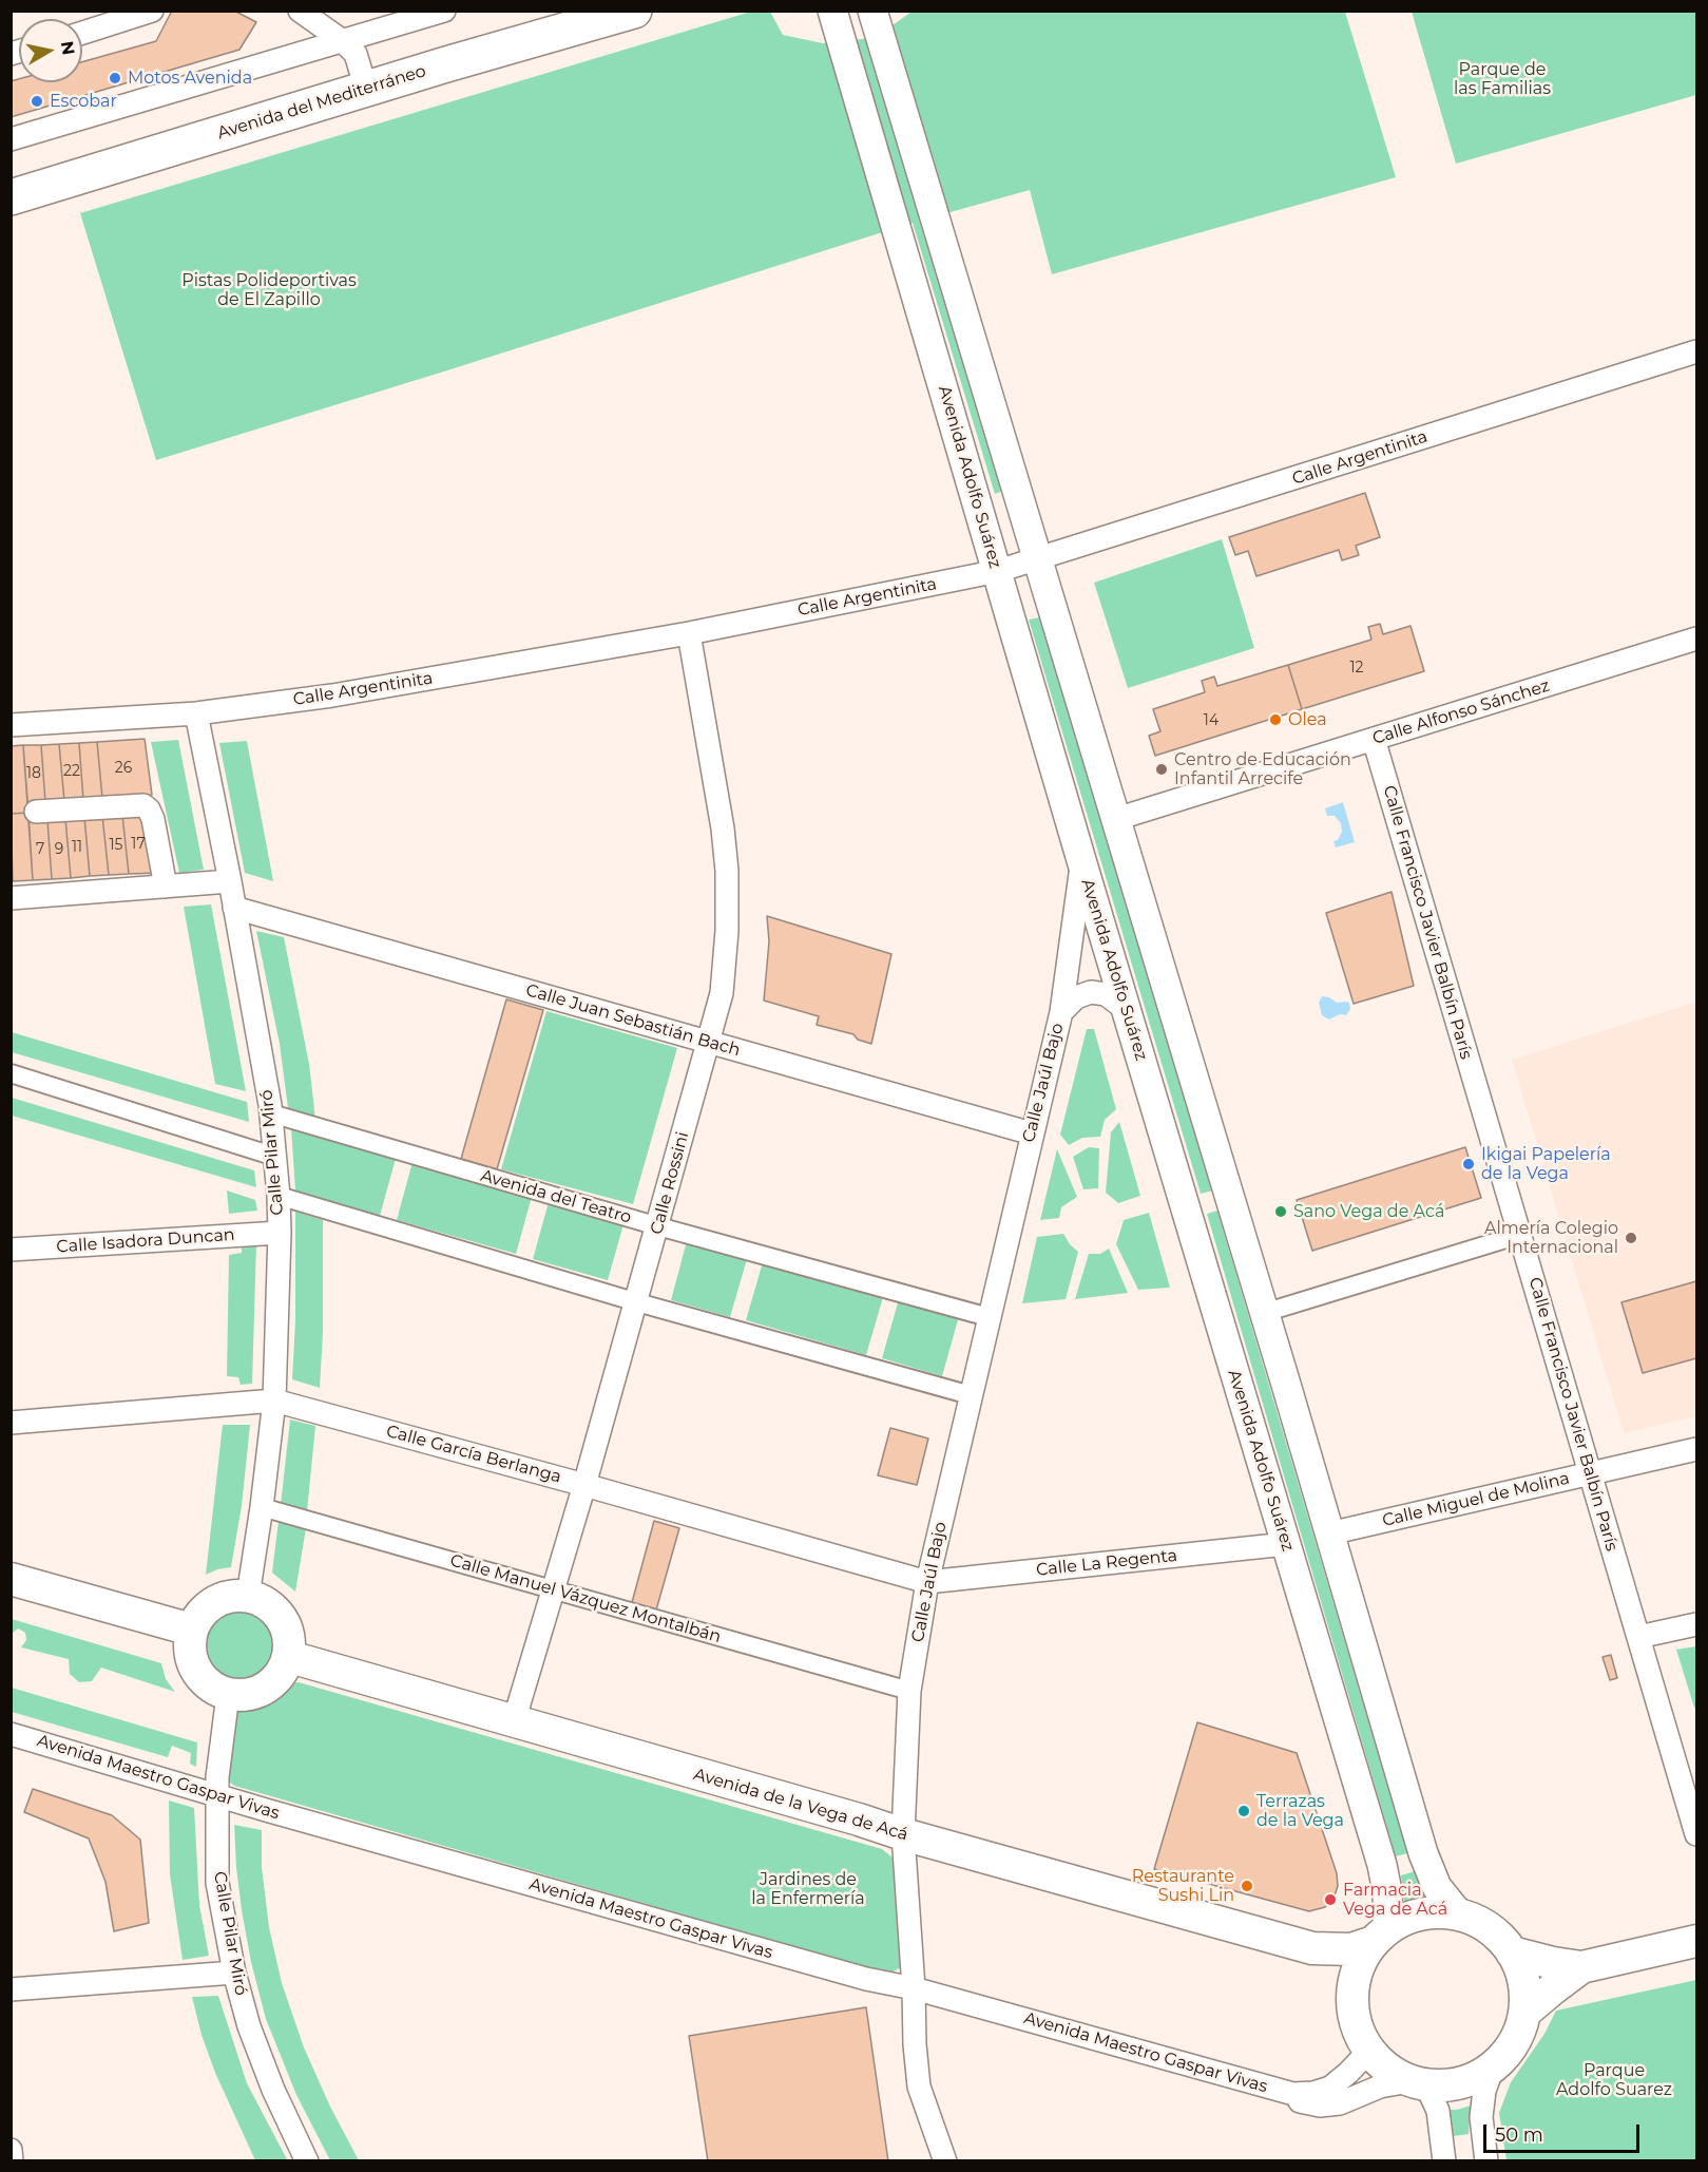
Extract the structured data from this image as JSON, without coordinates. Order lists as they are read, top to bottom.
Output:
{
  "streets": {
    "main road": ["Avenida del Mediterráneo", "Avenida de la Vega de Acá"],
    "street": [
      "Calle Argentinita",
      "Avenida Adolfo Suárez",
      "Calle Alfonso Sánchez",
      "Calle Francisco Javier Balbín París",
      "Calle Juan Sebastián Bach",
      "Calle Jaúl Bajo",
      "Calle Pilar Miró",
      "Calle Rossini",
      "Avenida del Teatro",
      "Calle Isadora Duncan",
      "Calle García Berlanga",
      "Calle Miguel de Molina",
      "Calle La Regenta",
      "Calle Manuel Vázquez Montalbán",
      "Avenida Maestro Gaspar Vivas"
    ]
  },
  "crossings": [
    ["Calle Argentinita", "Avenida Adolfo Suárez"],
    ["Calle Argentinita", "Calle Pilar Miró"],
    ["Calle Argentinita", "Calle Rossini"],
    ["Avenida Adolfo Suárez", "Calle Jaúl Bajo"],
    ["Avenida Adolfo Suárez", "Calle La Regenta"],
    ["Avenida Adolfo Suárez", "Avenida Maestro Gaspar Vivas"],
    ["Avenida Adolfo Suárez", "Avenida de la Vega de Acá"],
    ["Calle Alfonso Sánchez", "Calle Francisco Javier Balbín París"],
    ["Calle Francisco Javier Balbín París", "Calle Miguel de Molina"],
    ["Calle Juan Sebastián Bach", "Calle Jaúl Bajo"],
    ["Calle Juan Sebastián Bach", "Calle Pilar Miró"],
    ["Calle Juan Sebastián Bach", "Calle Rossini"],
    ["Calle Jaúl Bajo", "Avenida del Teatro"],
    ["Calle Jaúl Bajo", "Calle García Berlanga"],
    ["Calle Jaúl Bajo", "Calle La Regenta"],
    ["Calle Jaúl Bajo", "Calle Manuel Vázquez Montalbán"],
    ["Calle Jaúl Bajo", "Avenida Maestro Gaspar Vivas"],
    ["Calle Jaúl Bajo", "Avenida de la Vega de Acá"],
    ["Calle Pilar Miró", "Avenida del Teatro"],
    ["Calle Pilar Miró", "Calle Isadora Duncan"],
    ["Calle Pilar Miró", "Calle García Berlanga"],
    ["Calle Pilar Miró", "Calle Manuel Vázquez Montalbán"],
    ["Calle Pilar Miró", "Avenida Maestro Gaspar Vivas"],
    ["Calle Pilar Miró", "Avenida de la Vega de Acá"],
    ["Calle Rossini", "Avenida del Teatro"],
    ["Calle Rossini", "Calle García Berlanga"],
    ["Calle Rossini", "Calle Manuel Vázquez Montalbán"],
    ["Calle Rossini", "Avenida de la Vega de Acá"],
    ["Calle García Berlanga", "Calle La Regenta"],
    ["Avenida Maestro Gaspar Vivas", "Avenida de la Vega de Acá"]
  ],
  "parks": [
    "Parque de las Familias",
    "Pistas Polideportivas de El Zapillo",
    "Jardines de la Enfermería",
    "Parque Adolfo Suarez"
  ],
  "places": [
    "Motos Avenida",
    "Escobar",
    "Olea",
    "Centro de Educación Infantil Arrecife",
    "Ikigai Papelería de la Vega",
    "Sano Vega de Acá",
    "Almería Colegio Internacional",
    "Terrazas de la Vega",
    "Restaurante Sushi Lin",
    "Farmacia Vega de Acá"
  ],
  "house_numbers": [
    "12",
    "14",
    "26",
    "22",
    "18",
    "17",
    "15",
    "11",
    "7",
    "9"
  ],
  "scale_bar": "50 m",
  "north": "right"
}
